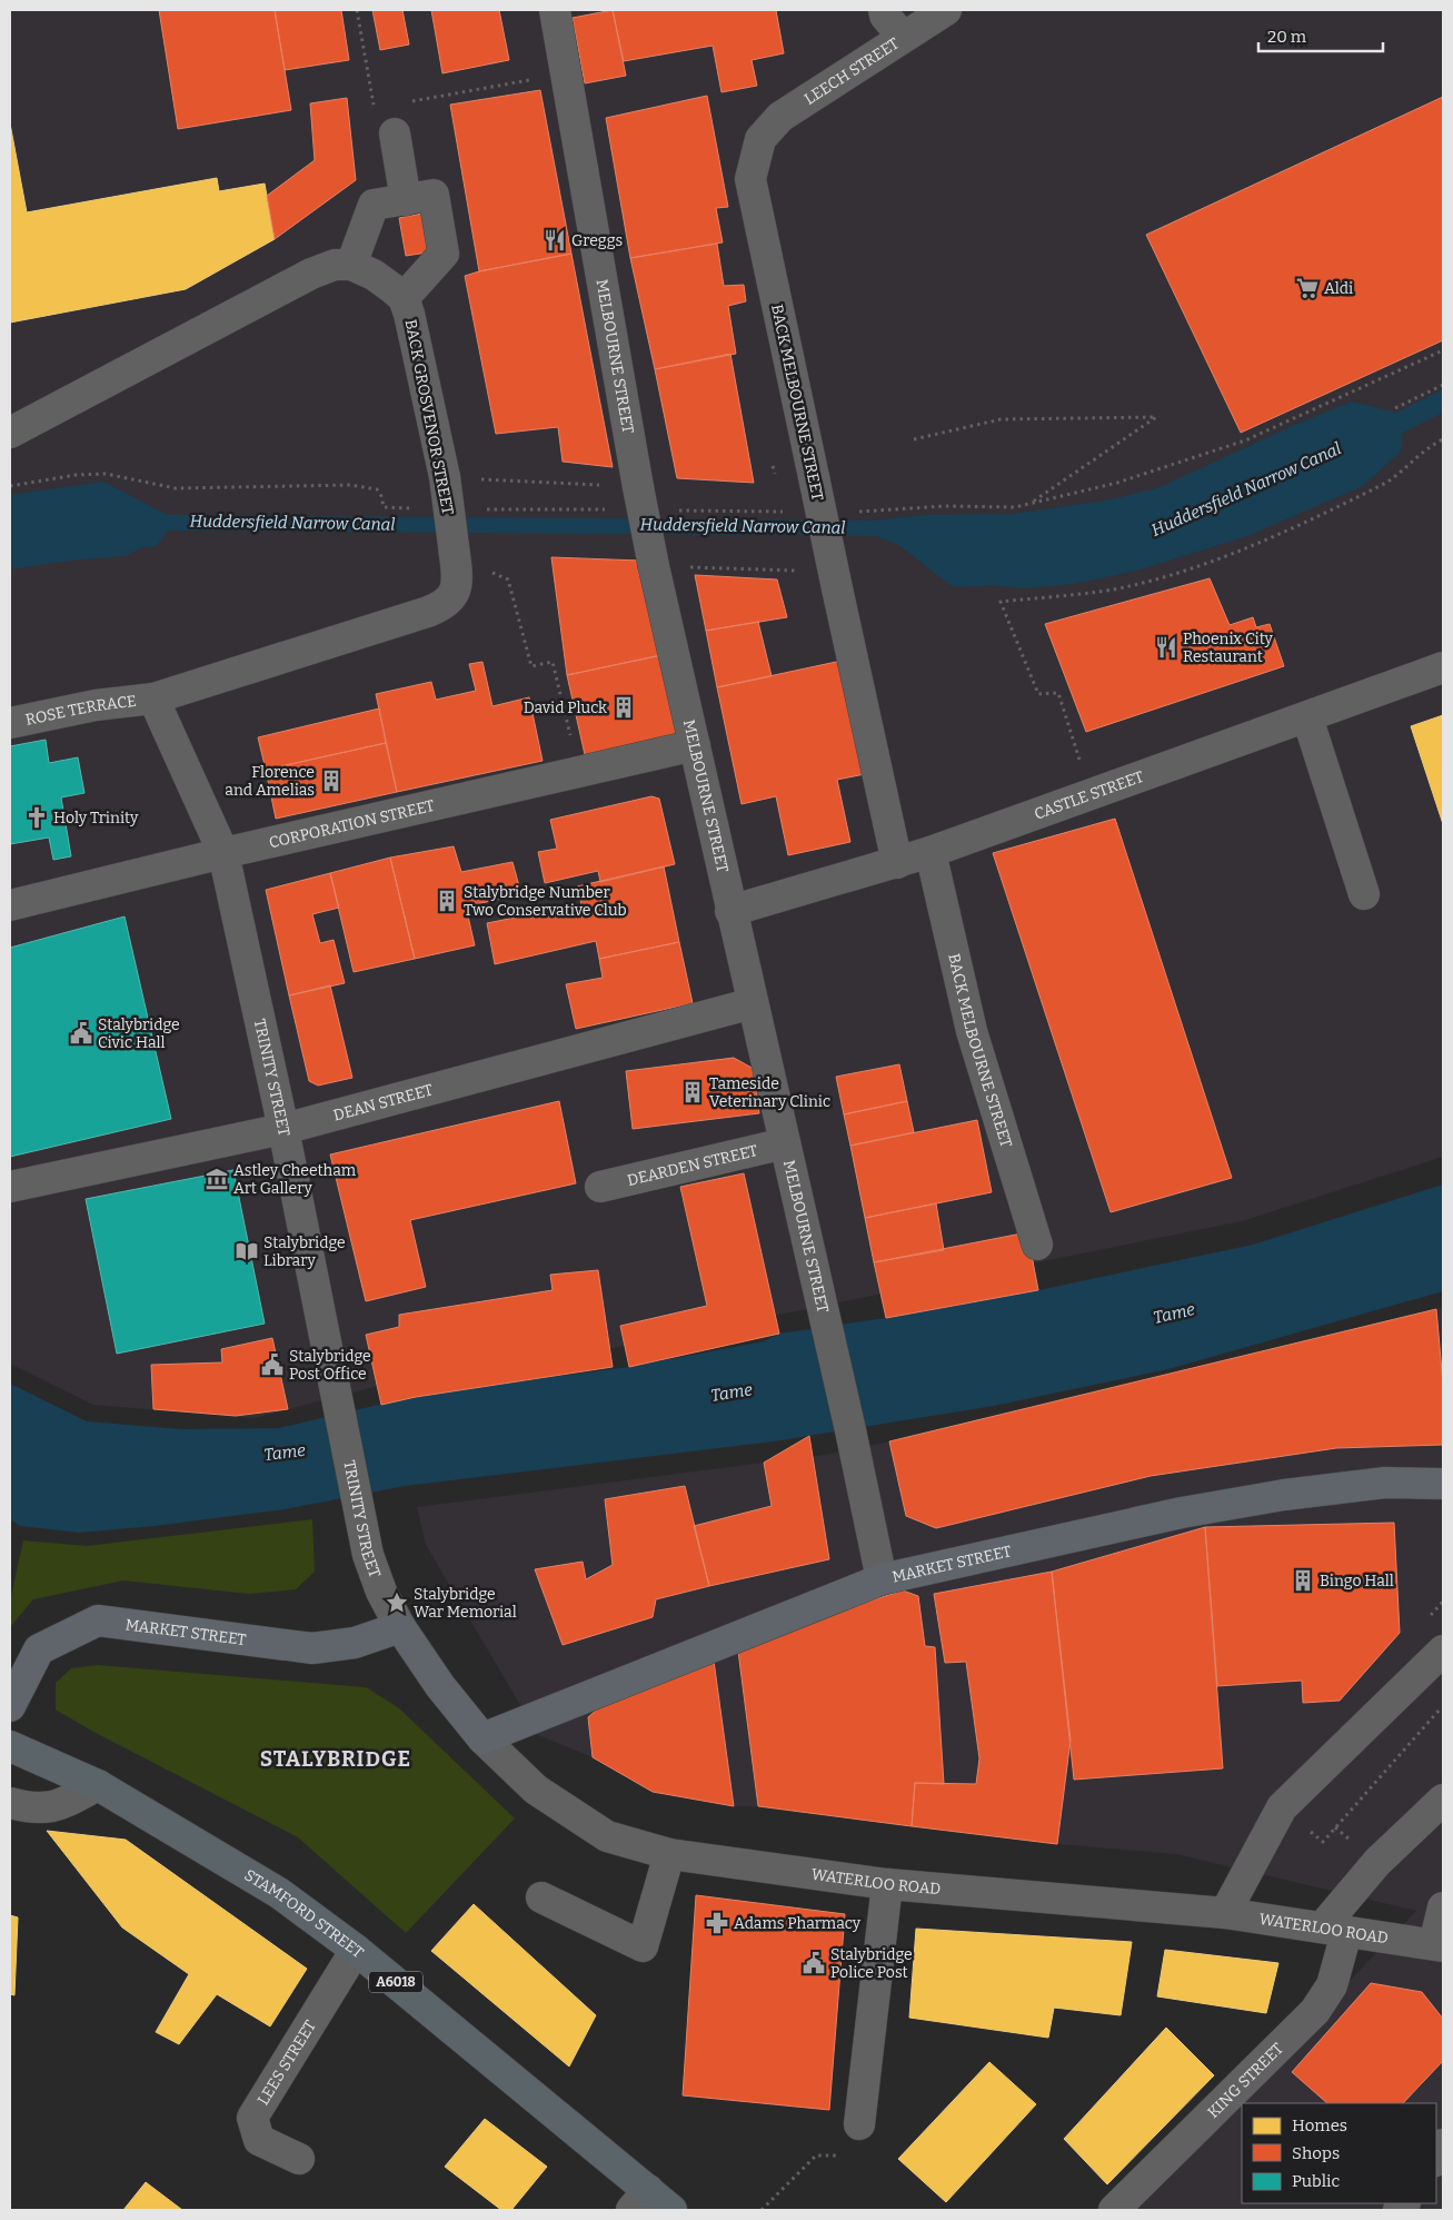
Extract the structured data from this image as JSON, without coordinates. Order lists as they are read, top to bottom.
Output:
{
  "streets": {
    "highway": ["STAMFORD STREET", "A6018"],
    "main road": ["MARKET STREET", "WATERLOO ROAD"],
    "street": [
      "LEECH STREET",
      "MELBOURNE STREET",
      "BACK MELBOURNE STREET",
      "BACK GROSVENOR STREET",
      "ROSE TERRACE",
      "CASTLE STREET",
      "CORPORATION STREET",
      "TRINITY STREET",
      "DEAN STREET",
      "DEARDEN STREET",
      "LEES STREET",
      "KING STREET"
    ]
  },
  "crossings": [
    ["LEECH STREET", "BACK MELBOURNE STREET"],
    ["MELBOURNE STREET", "CASTLE STREET"],
    ["MELBOURNE STREET", "CORPORATION STREET"],
    ["MELBOURNE STREET", "DEAN STREET"],
    ["MELBOURNE STREET", "DEARDEN STREET"],
    ["MELBOURNE STREET", "MARKET STREET"],
    ["BACK MELBOURNE STREET", "CASTLE STREET"],
    ["BACK GROSVENOR STREET", "ROSE TERRACE"],
    ["BACK GROSVENOR STREET", "TRINITY STREET"],
    ["ROSE TERRACE", "TRINITY STREET"],
    ["CORPORATION STREET", "TRINITY STREET"],
    ["TRINITY STREET", "DEAN STREET"],
    ["TRINITY STREET", "MARKET STREET"],
    ["TRINITY STREET", "WATERLOO ROAD"],
    ["MARKET STREET", "WATERLOO ROAD"],
    ["WATERLOO ROAD", "KING STREET"],
    ["STAMFORD STREET", "LEES STREET"]
  ],
  "districts": ["STALYBRIDGE"],
  "water": ["Huddersfield Narrow Canal", "Tame"],
  "places": {
    "restaurant": ["Greggs", "Phoenix City Restaurant"],
    "supermarket": ["Aldi"],
    "building": [
      "David Pluck",
      "Florence and Amelias",
      "Stalybridge Number Two Conservative Club",
      "Tameside Veterinary Clinic",
      "Bingo Hall"
    ],
    "church": ["Holy Trinity"],
    "public building": ["Stalybridge Civic Hall", "Stalybridge Post Office", "Stalybridge Police Post"],
    "museum": ["Astley Cheetham Art Gallery"],
    "library": ["Stalybridge Library"],
    "place": ["Stalybridge War Memorial"],
    "pharmacy": ["Adams Pharmacy"]
  },
  "legend": ["Homes", "Shops", "Public"],
  "scale_bar": "20 m"
}
